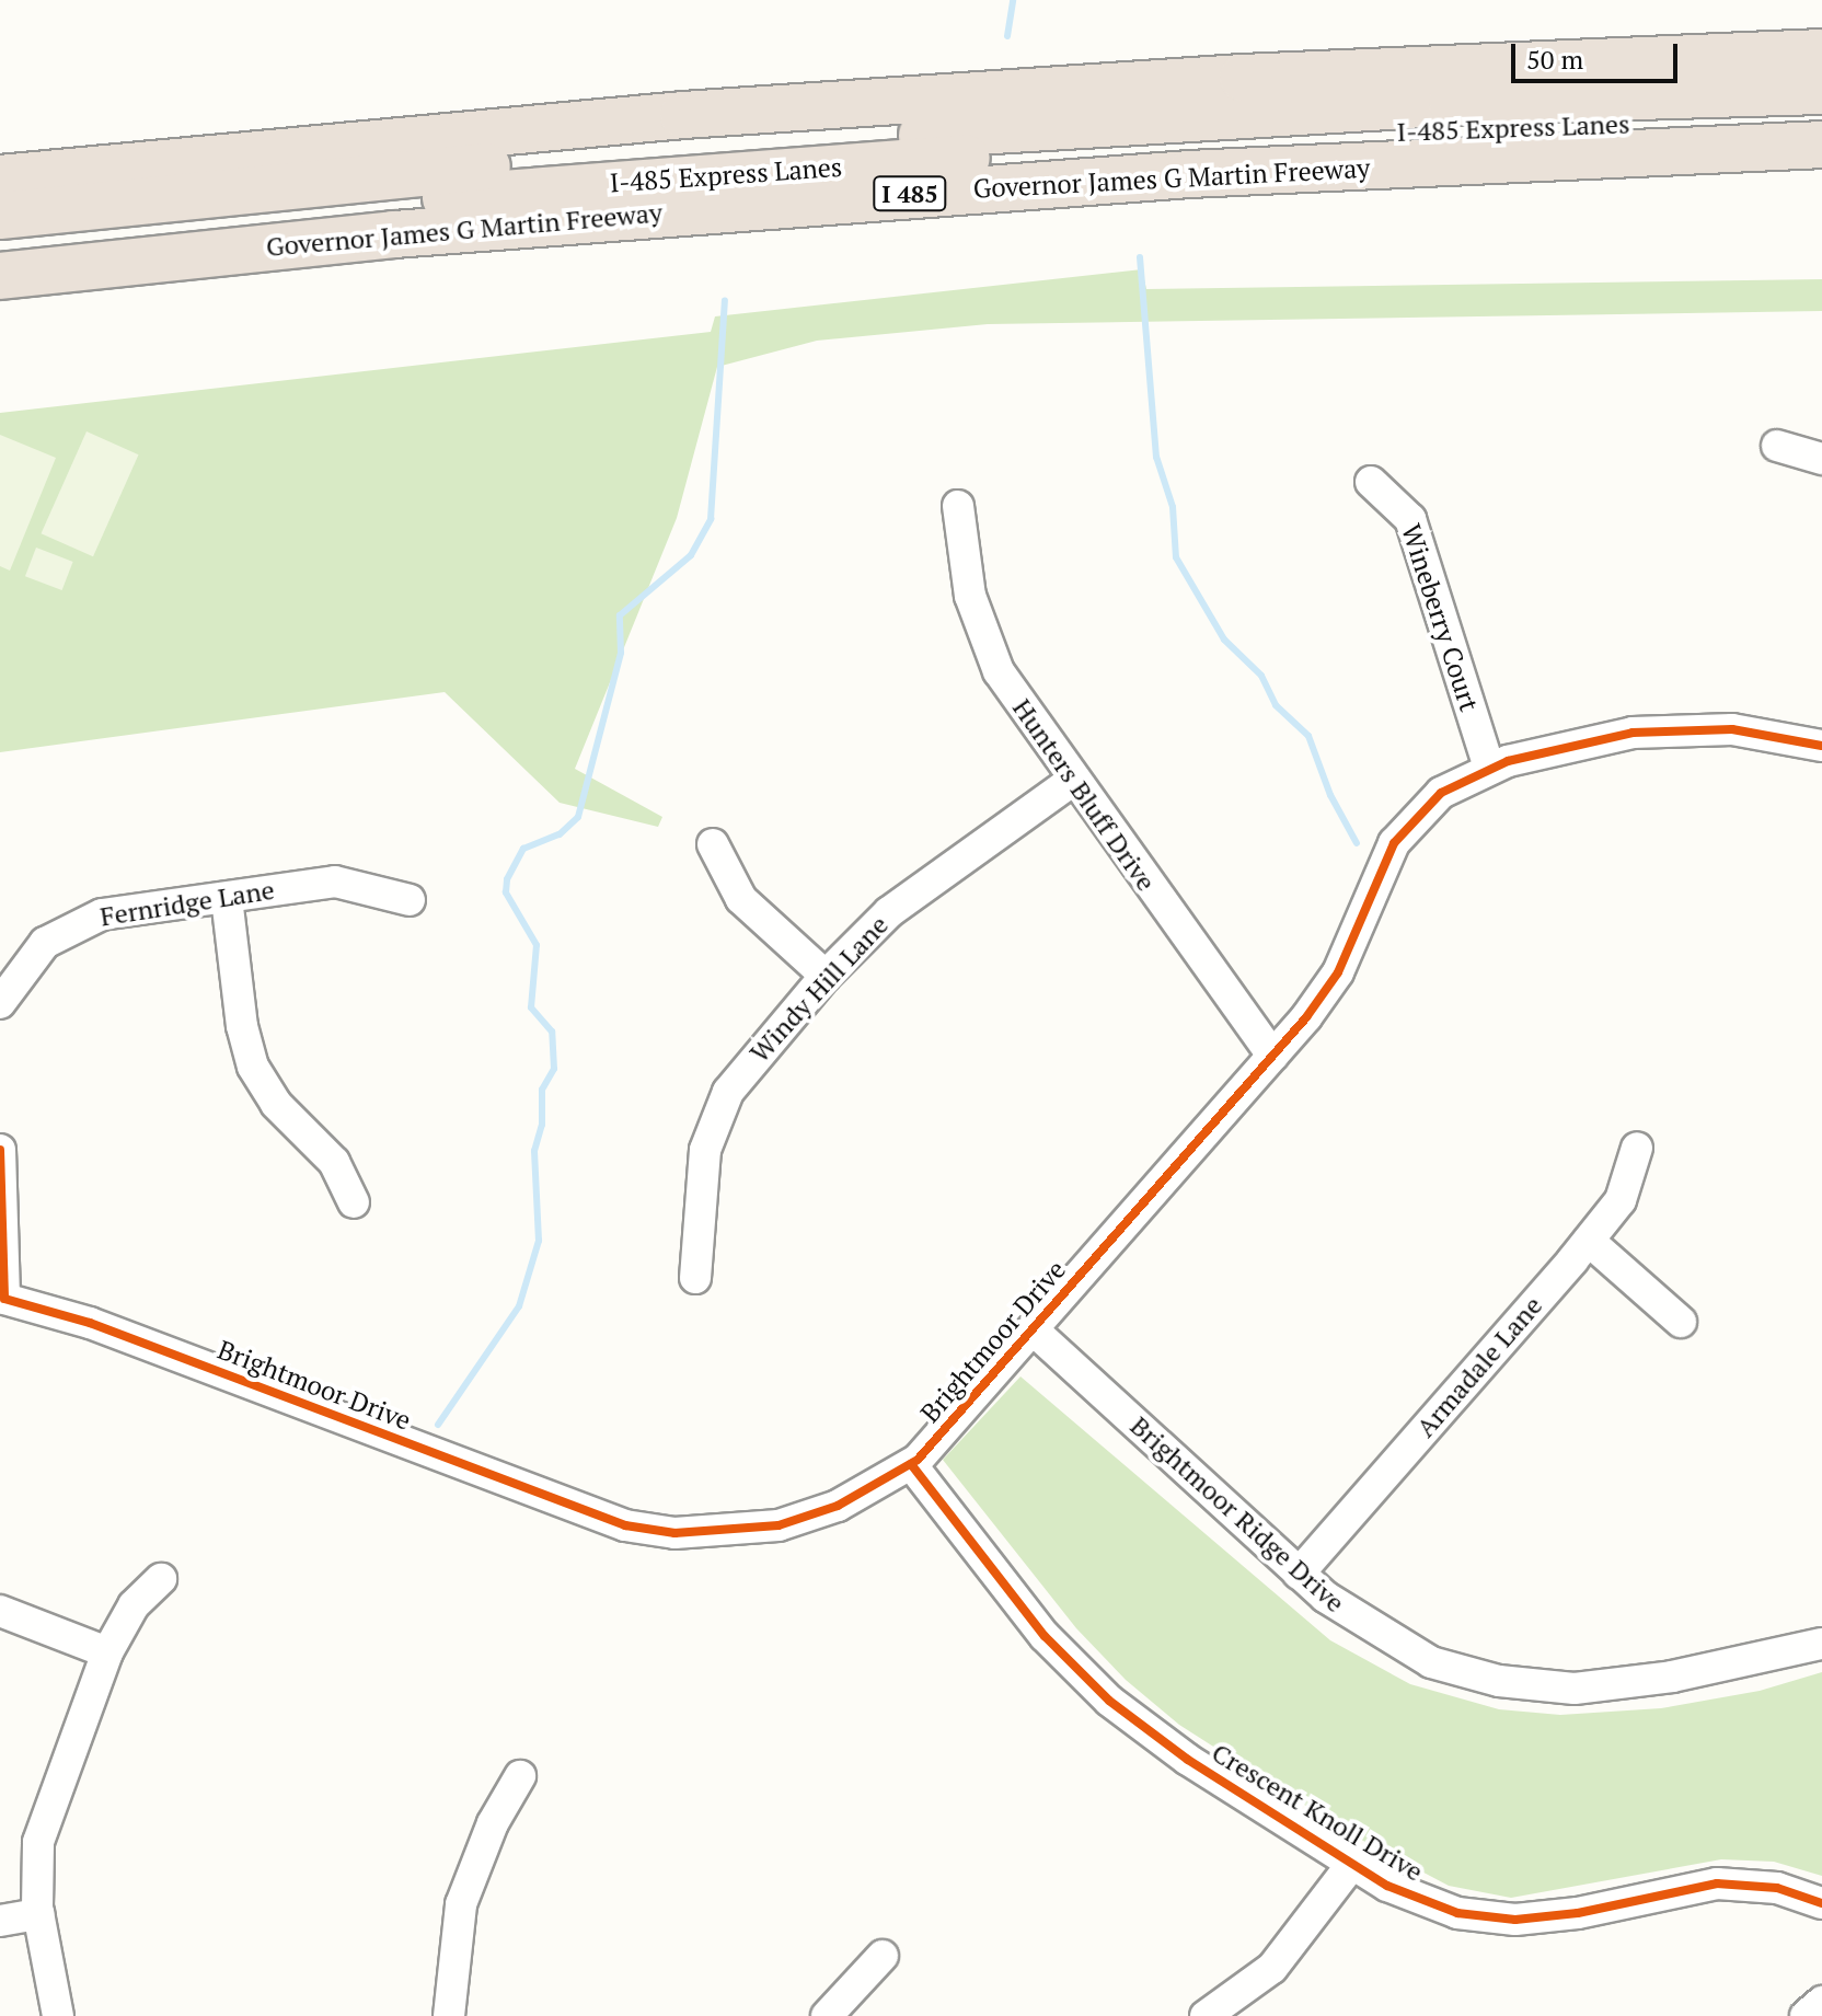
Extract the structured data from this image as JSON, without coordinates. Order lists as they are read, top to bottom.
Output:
{
  "streets": {
    "highway": ["I-485 Express Lanes", "Governor James G Martin Freeway", "I 485"],
    "street": [
      "Wineberry Court",
      "Hunters Bluff Drive",
      "Fernridge Lane",
      "Windy Hill Lane",
      "Brightmoor Drive",
      "Armadale Lane",
      "Brightmoor Ridge Drive",
      "Crescent Knoll Drive"
    ]
  },
  "crossings": [
    ["Wineberry Court", "Brightmoor Drive"],
    ["Hunters Bluff Drive", "Windy Hill Lane"],
    ["Hunters Bluff Drive", "Brightmoor Drive"],
    ["Brightmoor Drive", "Brightmoor Ridge Drive"],
    ["Brightmoor Drive", "Crescent Knoll Drive"],
    ["Armadale Lane", "Brightmoor Ridge Drive"]
  ],
  "scale_bar": "50 m"
}
